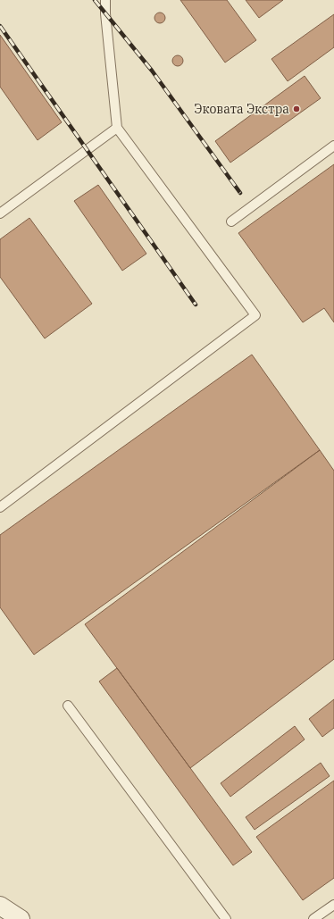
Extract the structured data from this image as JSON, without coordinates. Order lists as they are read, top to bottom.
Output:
{
  "places": ["Эковата Экстра"]
}
